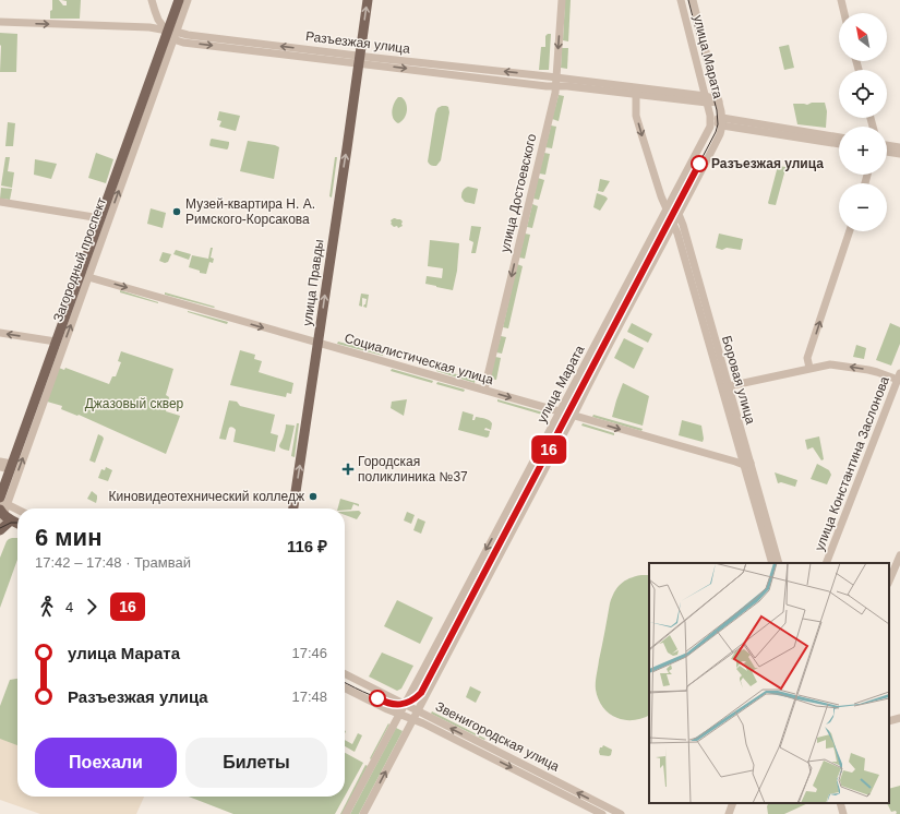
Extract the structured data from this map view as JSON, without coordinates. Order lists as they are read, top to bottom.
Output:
{
  "streets": {
    "main road": ["Загородный проспект", "улица Правды"],
    "street": [
      "Разъезжая улица",
      "улица Марата",
      "улица Достоевского",
      "Социалистическая улица",
      "Боровая улица",
      "улица Константина Заслонова",
      "Звенигородская улица"
    ]
  },
  "crossings": [
    ["Разъезжая улица", "улица Марата"],
    ["Разъезжая улица", "улица Достоевского"],
    ["Разъезжая улица", "Загородный проспект"],
    ["Разъезжая улица", "улица Правды"],
    ["Разъезжая улица", "Боровая улица"],
    ["улица Марата", "Социалистическая улица"],
    ["улица Марата", "Боровая улица"],
    ["улица Марата", "Звенигородская улица"],
    ["улица Достоевского", "Социалистическая улица"],
    ["Загородный проспект", "Социалистическая улица"],
    ["улица Правды", "Социалистическая улица"],
    ["Социалистическая улица", "Боровая улица"]
  ],
  "one_way": ["улица Достоевского", "улица Правды", "Социалистическая улица"],
  "parks": ["Джазовый сквер"],
  "places": {
    "other": ["Разъезжая улица", "Музей-квартира Н. А. Римского-Корсакова", "Киновидеотехнический колледж"],
    "health": ["Городская поликлиника №37"]
  },
  "lines": ["tram line 16"],
  "north": "top left",
  "page": {
    "on_map": "16",
    "map_buttons": ["+", "−"],
    "heading": ["6 мин", "17:42 – 17:48 · Трамвай", "116 ₽"],
    "legs": ["4", "16"],
    "list": [
      {
        "name": "улица Марата",
        "value": "17:46"
      },
      {
        "name": "Разъезжая улица",
        "value": "17:48"
      }
    ],
    "buttons": ["Поехали", "Билеты"]
  }
}
